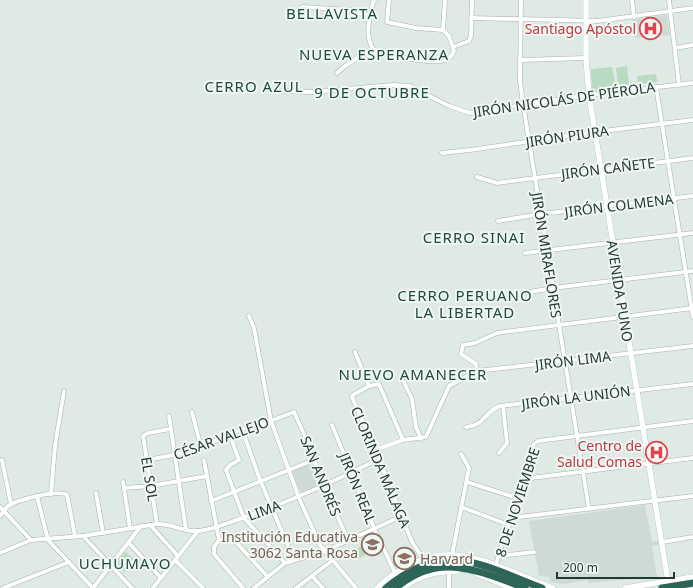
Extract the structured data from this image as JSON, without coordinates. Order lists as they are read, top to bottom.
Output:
{
  "streets": {
    "street": [
      "JIRÓN NICOLÁS DE PIÉROLA",
      "JIRÓN PIURA",
      "JIRÓN CAÑETE",
      "JIRÓN COLMENA",
      "JIRÓN MIRAFLORES",
      "AVENIDA PUNO",
      "JIRÓN LIMA",
      "JIRÓN LA UNIÓN",
      "CÉSAR VALLEJO",
      "CLORINDA MÁLAGA",
      "SAN ANDRÉS",
      "EL SOL",
      "JIRÓN REAL",
      "8 DE NOVIEMBRE",
      "LIMA"
    ]
  },
  "crossings": [
    ["JIRÓN NICOLÁS DE PIÉROLA", "JIRÓN MIRAFLORES"],
    ["JIRÓN NICOLÁS DE PIÉROLA", "AVENIDA PUNO"],
    ["JIRÓN PIURA", "JIRÓN MIRAFLORES"],
    ["JIRÓN PIURA", "AVENIDA PUNO"],
    ["JIRÓN CAÑETE", "JIRÓN MIRAFLORES"],
    ["JIRÓN CAÑETE", "AVENIDA PUNO"],
    ["JIRÓN COLMENA", "JIRÓN MIRAFLORES"],
    ["JIRÓN COLMENA", "AVENIDA PUNO"],
    ["JIRÓN MIRAFLORES", "JIRÓN LIMA"],
    ["JIRÓN MIRAFLORES", "JIRÓN LA UNIÓN"],
    ["JIRÓN MIRAFLORES", "8 DE NOVIEMBRE"],
    ["AVENIDA PUNO", "JIRÓN LIMA"],
    ["AVENIDA PUNO", "JIRÓN LA UNIÓN"],
    ["CÉSAR VALLEJO", "SAN ANDRÉS"],
    ["CÉSAR VALLEJO", "EL SOL"],
    ["CLORINDA MÁLAGA", "LIMA"],
    ["SAN ANDRÉS", "LIMA"],
    ["EL SOL", "LIMA"],
    ["JIRÓN REAL", "LIMA"]
  ],
  "districts": [
    "BELLAVISTA",
    "NUEVA ESPERANZA",
    "CERRO AZUL",
    "9 DE OCTUBRE",
    "CERRO SINAI",
    "CERRO PERUANO LA LIBERTAD",
    "NUEVO AMANECER",
    "UCHUMAYO"
  ],
  "places": {
    "hospital": ["Santiago Apóstol", "Centro de Salud Comas"],
    "school or university": ["Institución Educativa 3062 Santa Rosa", "Harvard"]
  },
  "scale_bar": "200 m"
}
